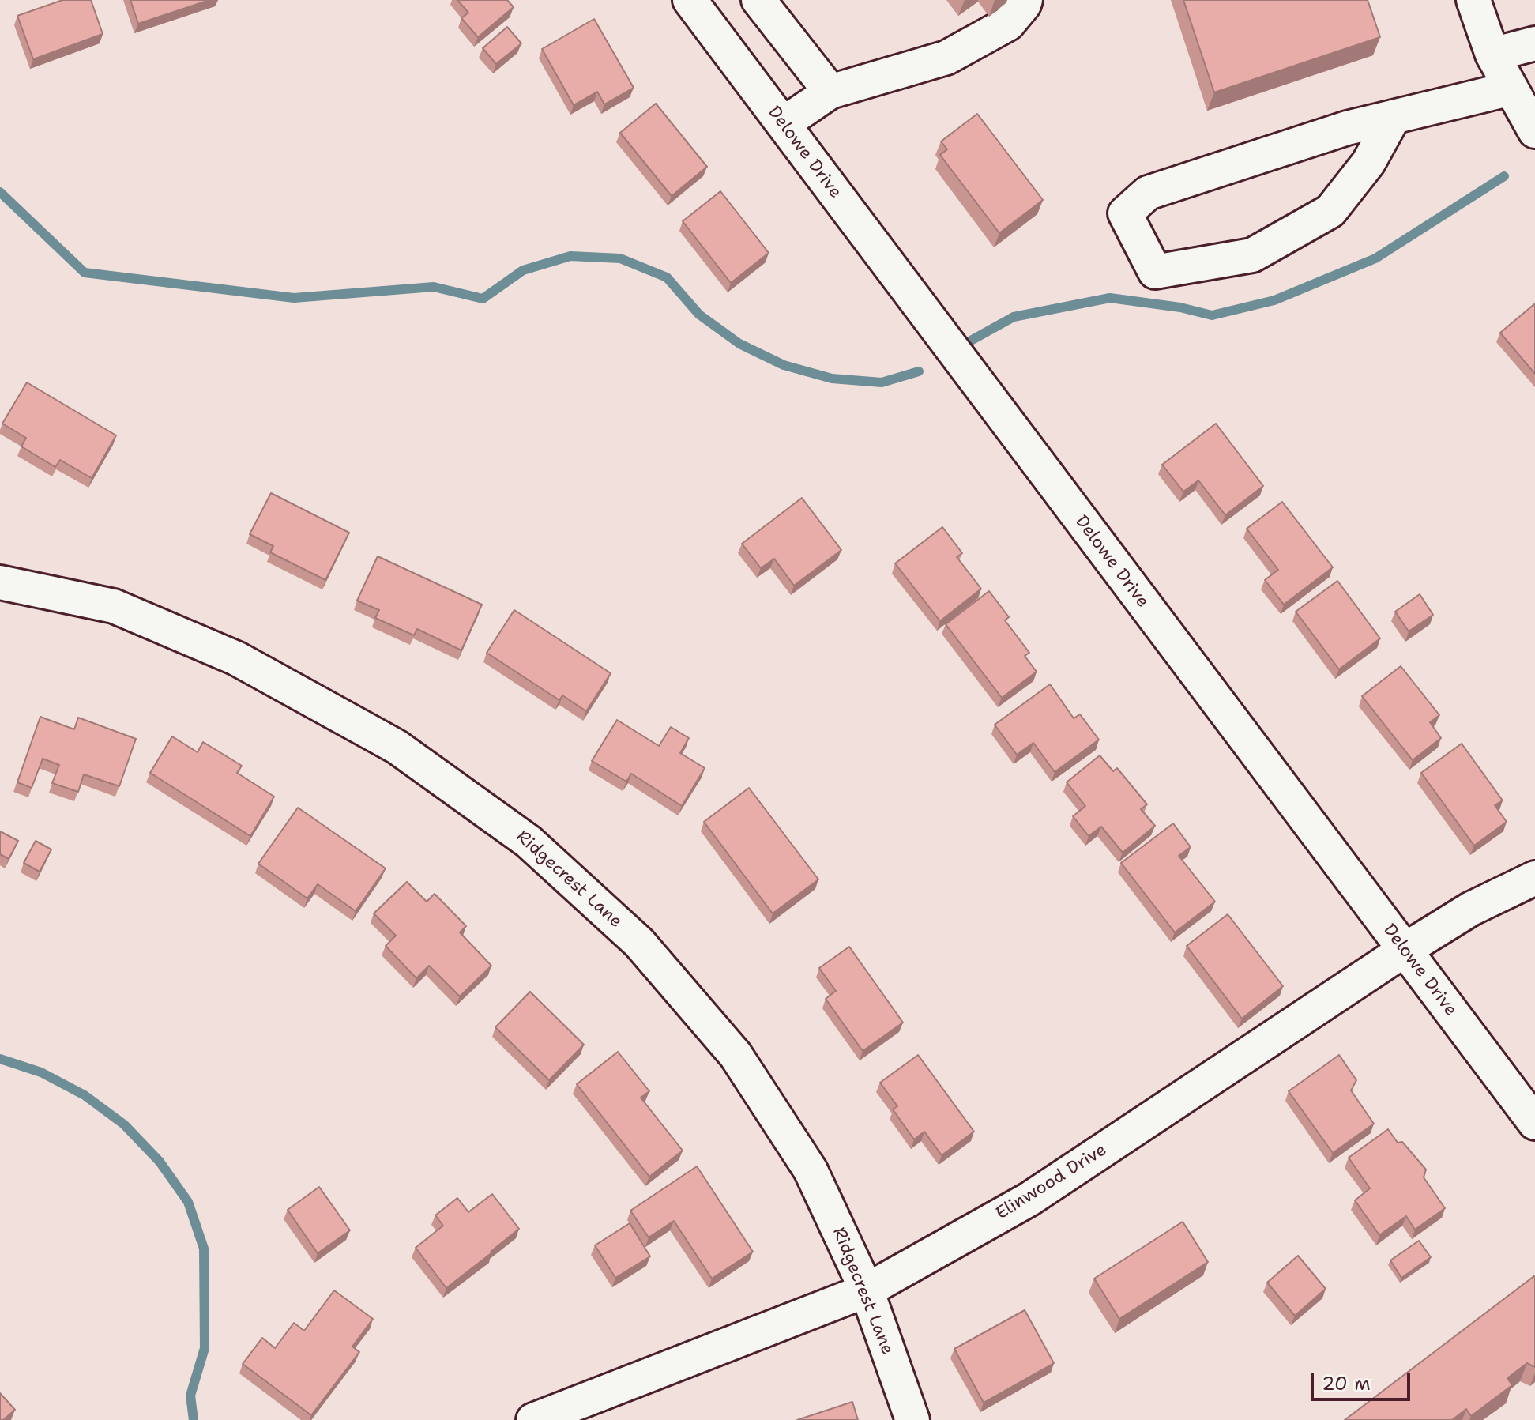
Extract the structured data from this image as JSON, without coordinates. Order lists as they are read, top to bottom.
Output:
{
  "streets": {
    "street": ["Delowe Drive", "Ridgecrest Lane", "Elinwood Drive"]
  },
  "crossings": [
    ["Delowe Drive", "Elinwood Drive"],
    ["Ridgecrest Lane", "Elinwood Drive"]
  ],
  "scale_bar": "20 m"
}
